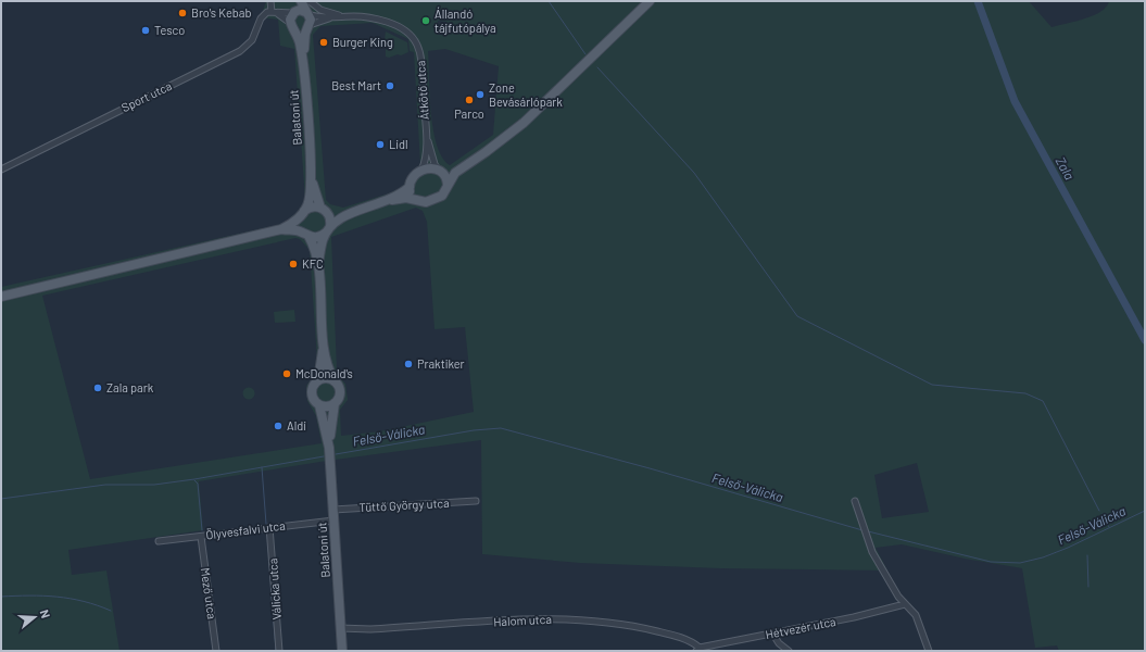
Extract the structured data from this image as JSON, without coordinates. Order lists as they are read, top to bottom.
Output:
{
  "streets": {
    "main road": ["Balatoni út"],
    "street": [
      "Átkötő utca",
      "Sport utca",
      "Tüttő György utca",
      "Ölyvesfalvi utca",
      "Válicka utca",
      "Mező utca",
      "Halom utca",
      "Hétvezér utca"
    ]
  },
  "crossings": [
    ["Balatoni út", "Tüttő György utca"],
    ["Balatoni út", "Ölyvesfalvi utca"],
    ["Balatoni út", "Halom utca"],
    ["Ölyvesfalvi utca", "Válicka utca"],
    ["Ölyvesfalvi utca", "Mező utca"],
    ["Halom utca", "Hétvezér utca"]
  ],
  "water": ["Zala", "Felső-Válicka"],
  "places": [
    "Bro's Kebab",
    "Állandó tájfutópálya",
    "Tesco",
    "Burger King",
    "Best Mart",
    "Zone Bevásárlópark",
    "Parco",
    "Lidl",
    "KFC",
    "Praktiker",
    "McDonald's",
    "Zala park",
    "Aldi"
  ],
  "north": "right"
}
